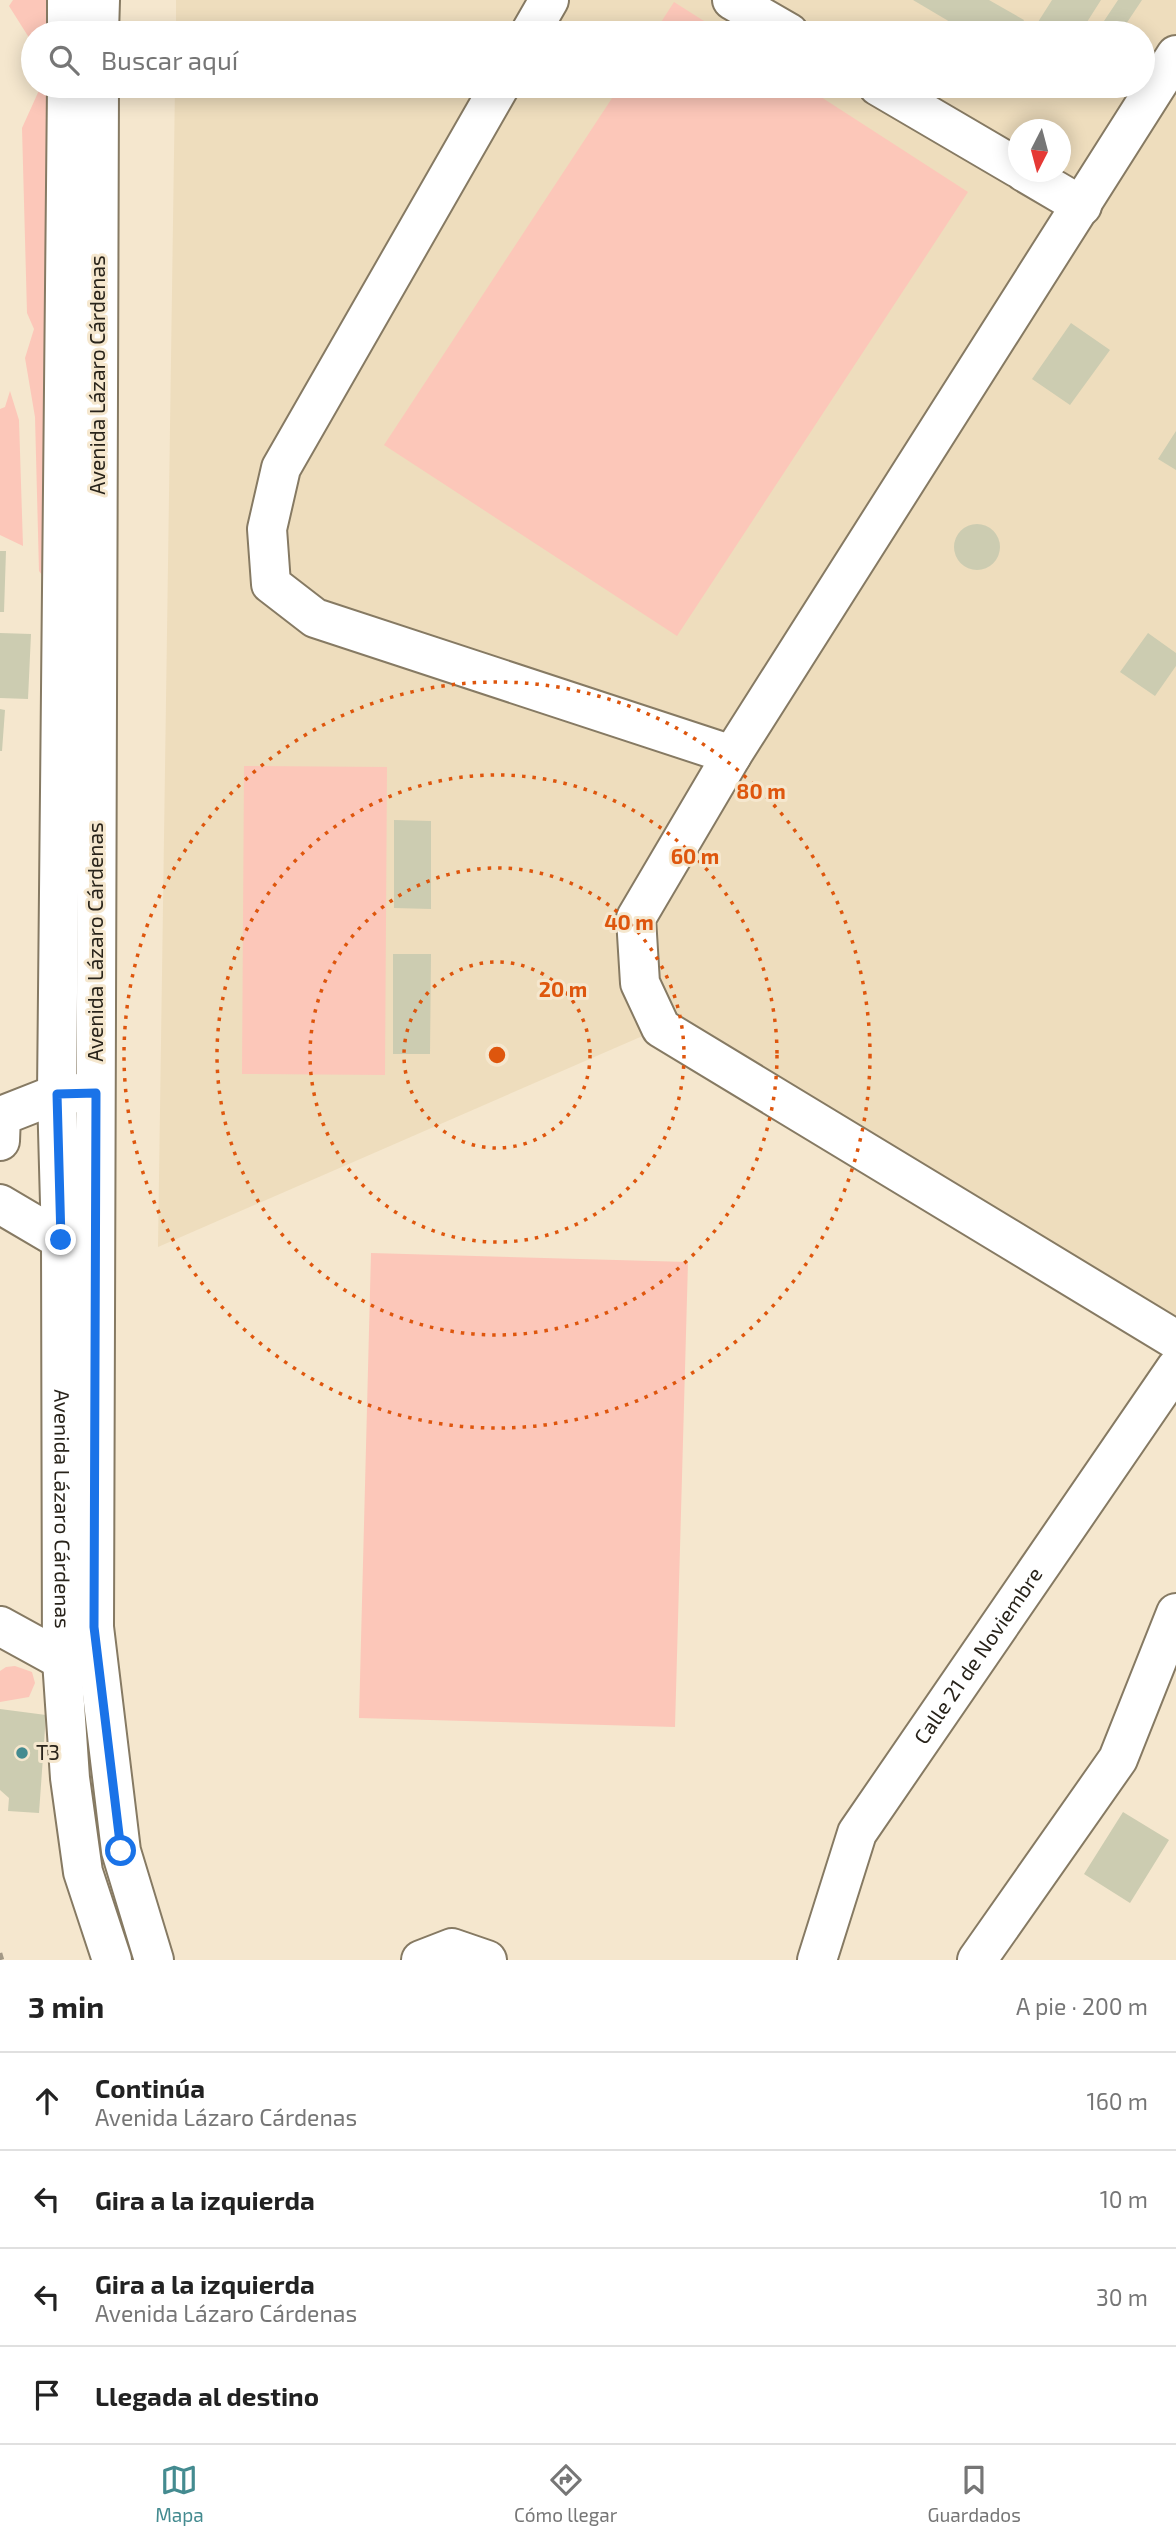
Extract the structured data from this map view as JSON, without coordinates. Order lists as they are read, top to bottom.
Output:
{
  "streets": {
    "street": ["Avenida Lázaro Cárdenas", "Calle 21 de Noviembre"]
  },
  "places": ["T3"],
  "north": "bottom",
  "page": {
    "search": "Buscar aquí",
    "heading": ["3 min", "A pie · 200 m"],
    "list": [
      ["Continúa", "Avenida Lázaro Cárdenas", "160 m"],
      ["Gira a la izquierda", "10 m"],
      ["Gira a la izquierda", "Avenida Lázaro Cárdenas", "30 m"],
      "Llegada al destino"
    ],
    "nav": ["Mapa", "Cómo llegar", "Guardados"]
  },
  "rings": [
    "80 m",
    "60 m",
    "40 m",
    "20 m"
  ]
}
